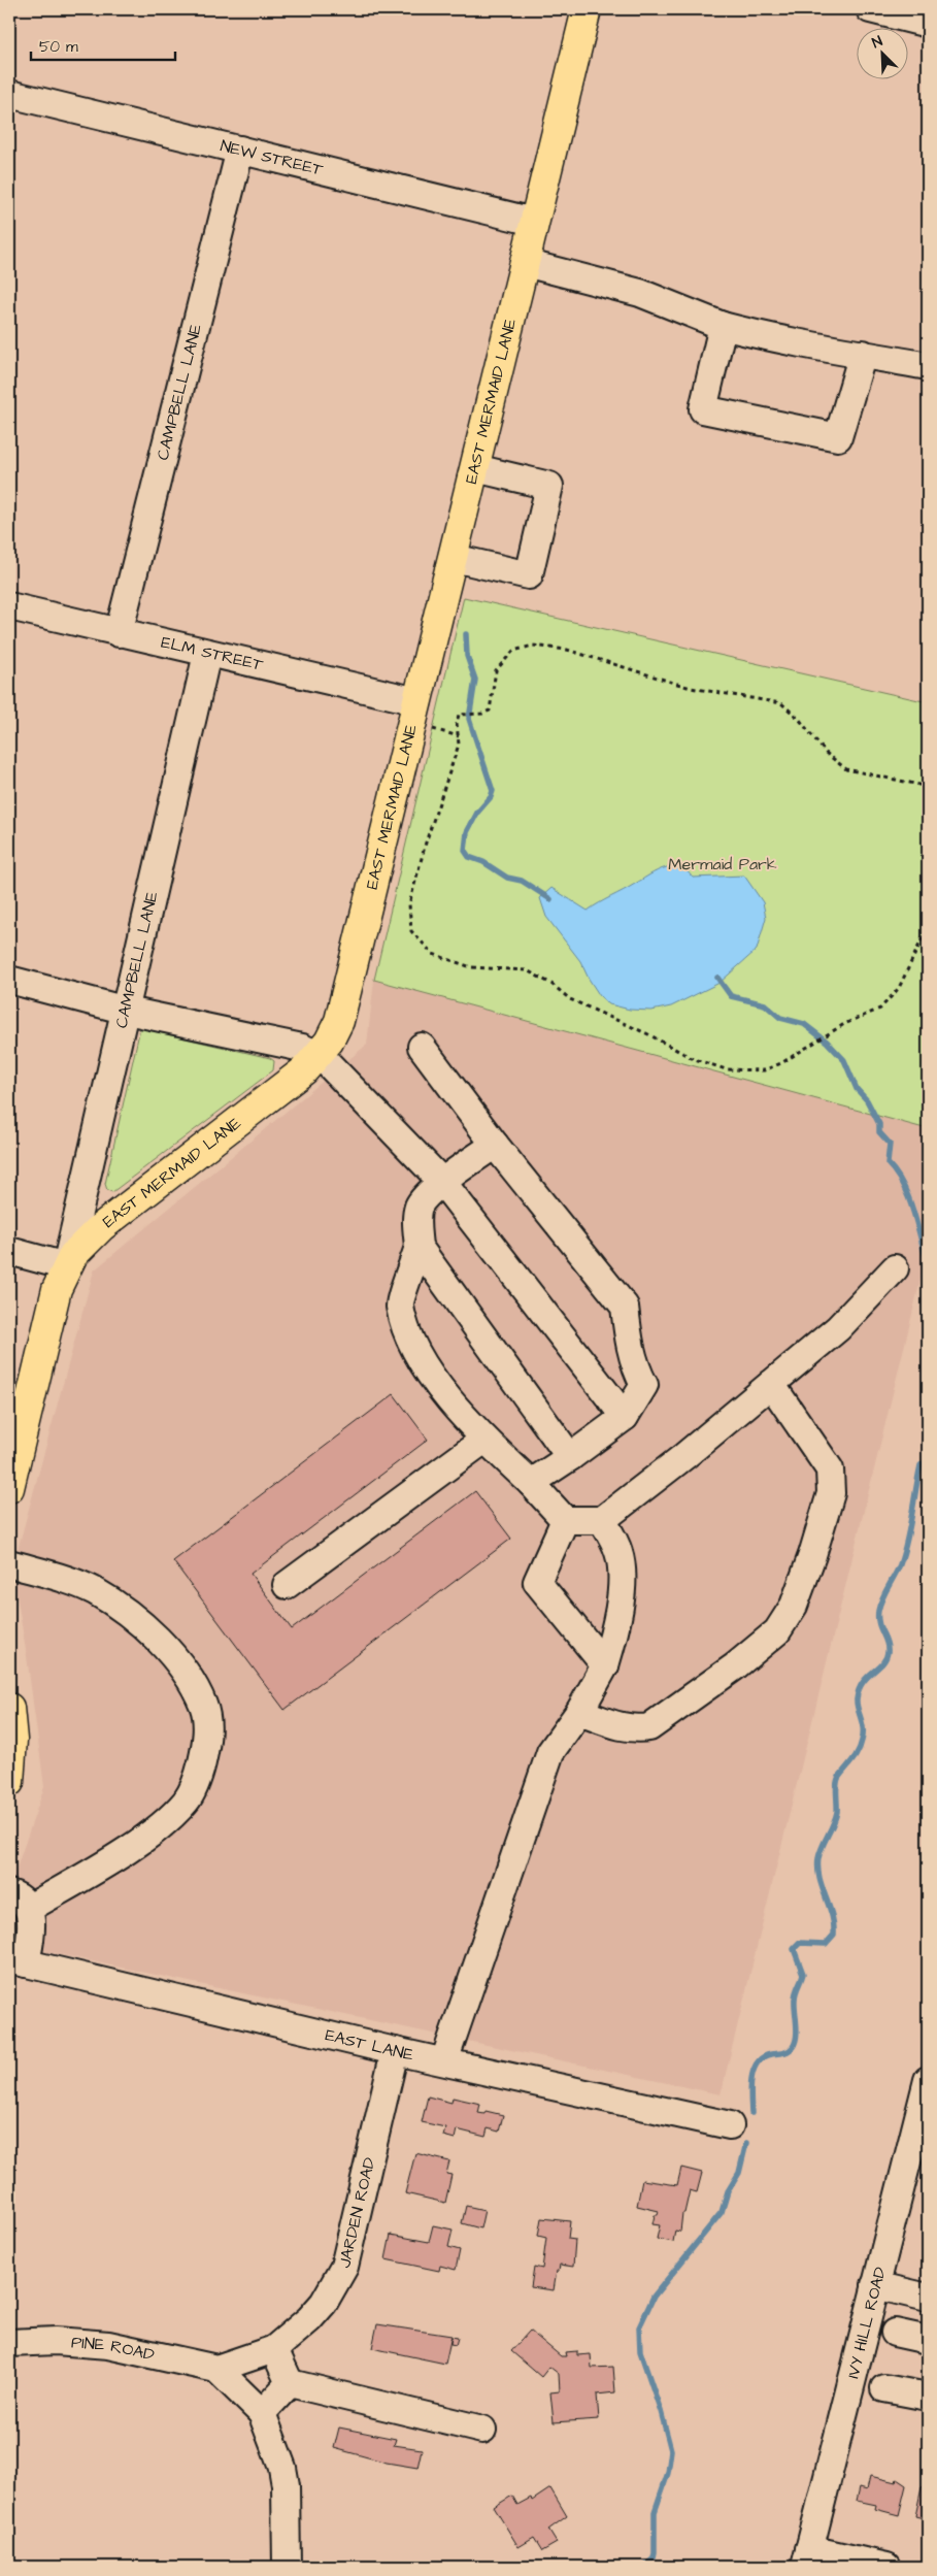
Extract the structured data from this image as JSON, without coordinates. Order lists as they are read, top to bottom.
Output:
{
  "streets": {
    "main road": ["EAST MERMAID LANE"],
    "street": [
      "NEW STREET",
      "CAMPBELL LANE",
      "ELM STREET",
      "EAST LANE",
      "JARDEN ROAD",
      "IVY HILL ROAD",
      "PINE ROAD"
    ]
  },
  "crossings": [
    ["NEW STREET", "CAMPBELL LANE"],
    ["NEW STREET", "EAST MERMAID LANE"],
    ["CAMPBELL LANE", "EAST MERMAID LANE"],
    ["CAMPBELL LANE", "ELM STREET"],
    ["EAST MERMAID LANE", "ELM STREET"],
    ["EAST LANE", "JARDEN ROAD"]
  ],
  "parks": ["Mermaid Park"],
  "scale_bar": "50 m",
  "north": "top left"
}
